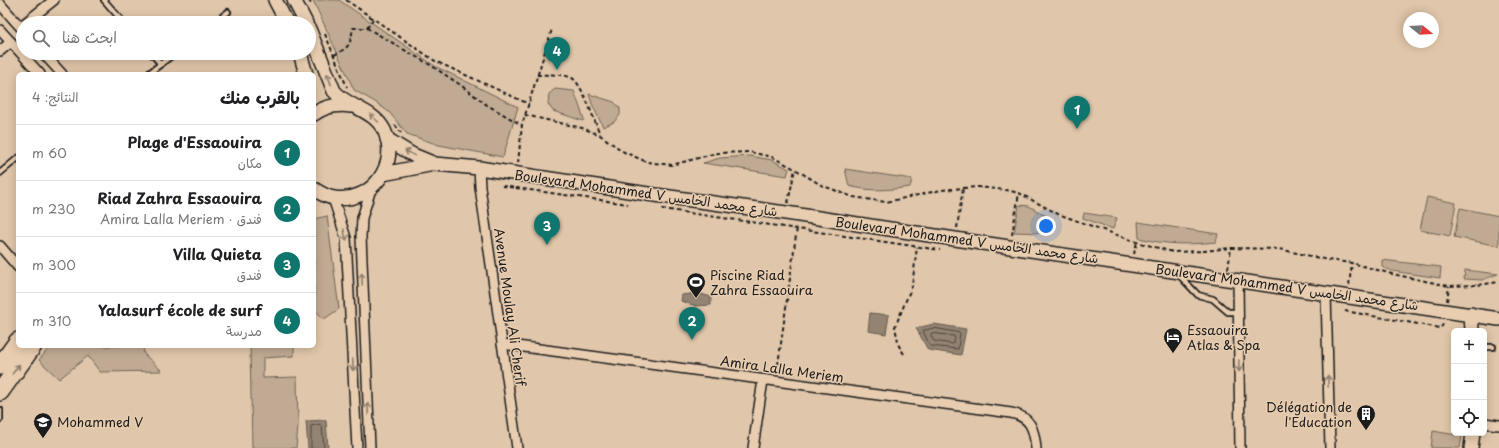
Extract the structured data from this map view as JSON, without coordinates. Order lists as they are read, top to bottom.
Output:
{
  "streets": {
    "street": ["Boulevard Mohammed V شارع محمد الخامس", "Avenue Moulay Ali Cherif", "Amira Lalla Meriem"]
  },
  "crossings": [
    ["Boulevard Mohammed V شارع محمد الخامس", "Avenue Moulay Ali Cherif"],
    ["Avenue Moulay Ali Cherif", "Amira Lalla Meriem"]
  ],
  "places": {
    "sports": ["Piscine Riad Zahra Essaouira"],
    "hotel": ["Essaouira Atlas & Spa"],
    "building": ["Délégation de l'Education"],
    "school or university": ["Mohammed V"]
  },
  "north": "right",
  "page": {
    "search": "ابحث هنا",
    "pins": [
      "4",
      "1",
      "3",
      "2"
    ],
    "heading": ["بالقرب منك", "النتائج: 4"],
    "list": [
      {
        "mark": "1",
        "name": "Plage d'Essaouira",
        "note": "مكان",
        "value": "60 m"
      },
      {
        "mark": "2",
        "name": "Riad Zahra Essaouira",
        "note": "فندق · Amira Lalla Meriem",
        "value": "230 m"
      },
      {
        "mark": "3",
        "name": "Villa Quieta",
        "note": "فندق",
        "value": "300 m"
      },
      {
        "mark": "4",
        "name": "Yalasurf école de surf",
        "note": "مدرسة",
        "value": "310 m"
      }
    ],
    "map_buttons": ["+", "−"]
  }
}
